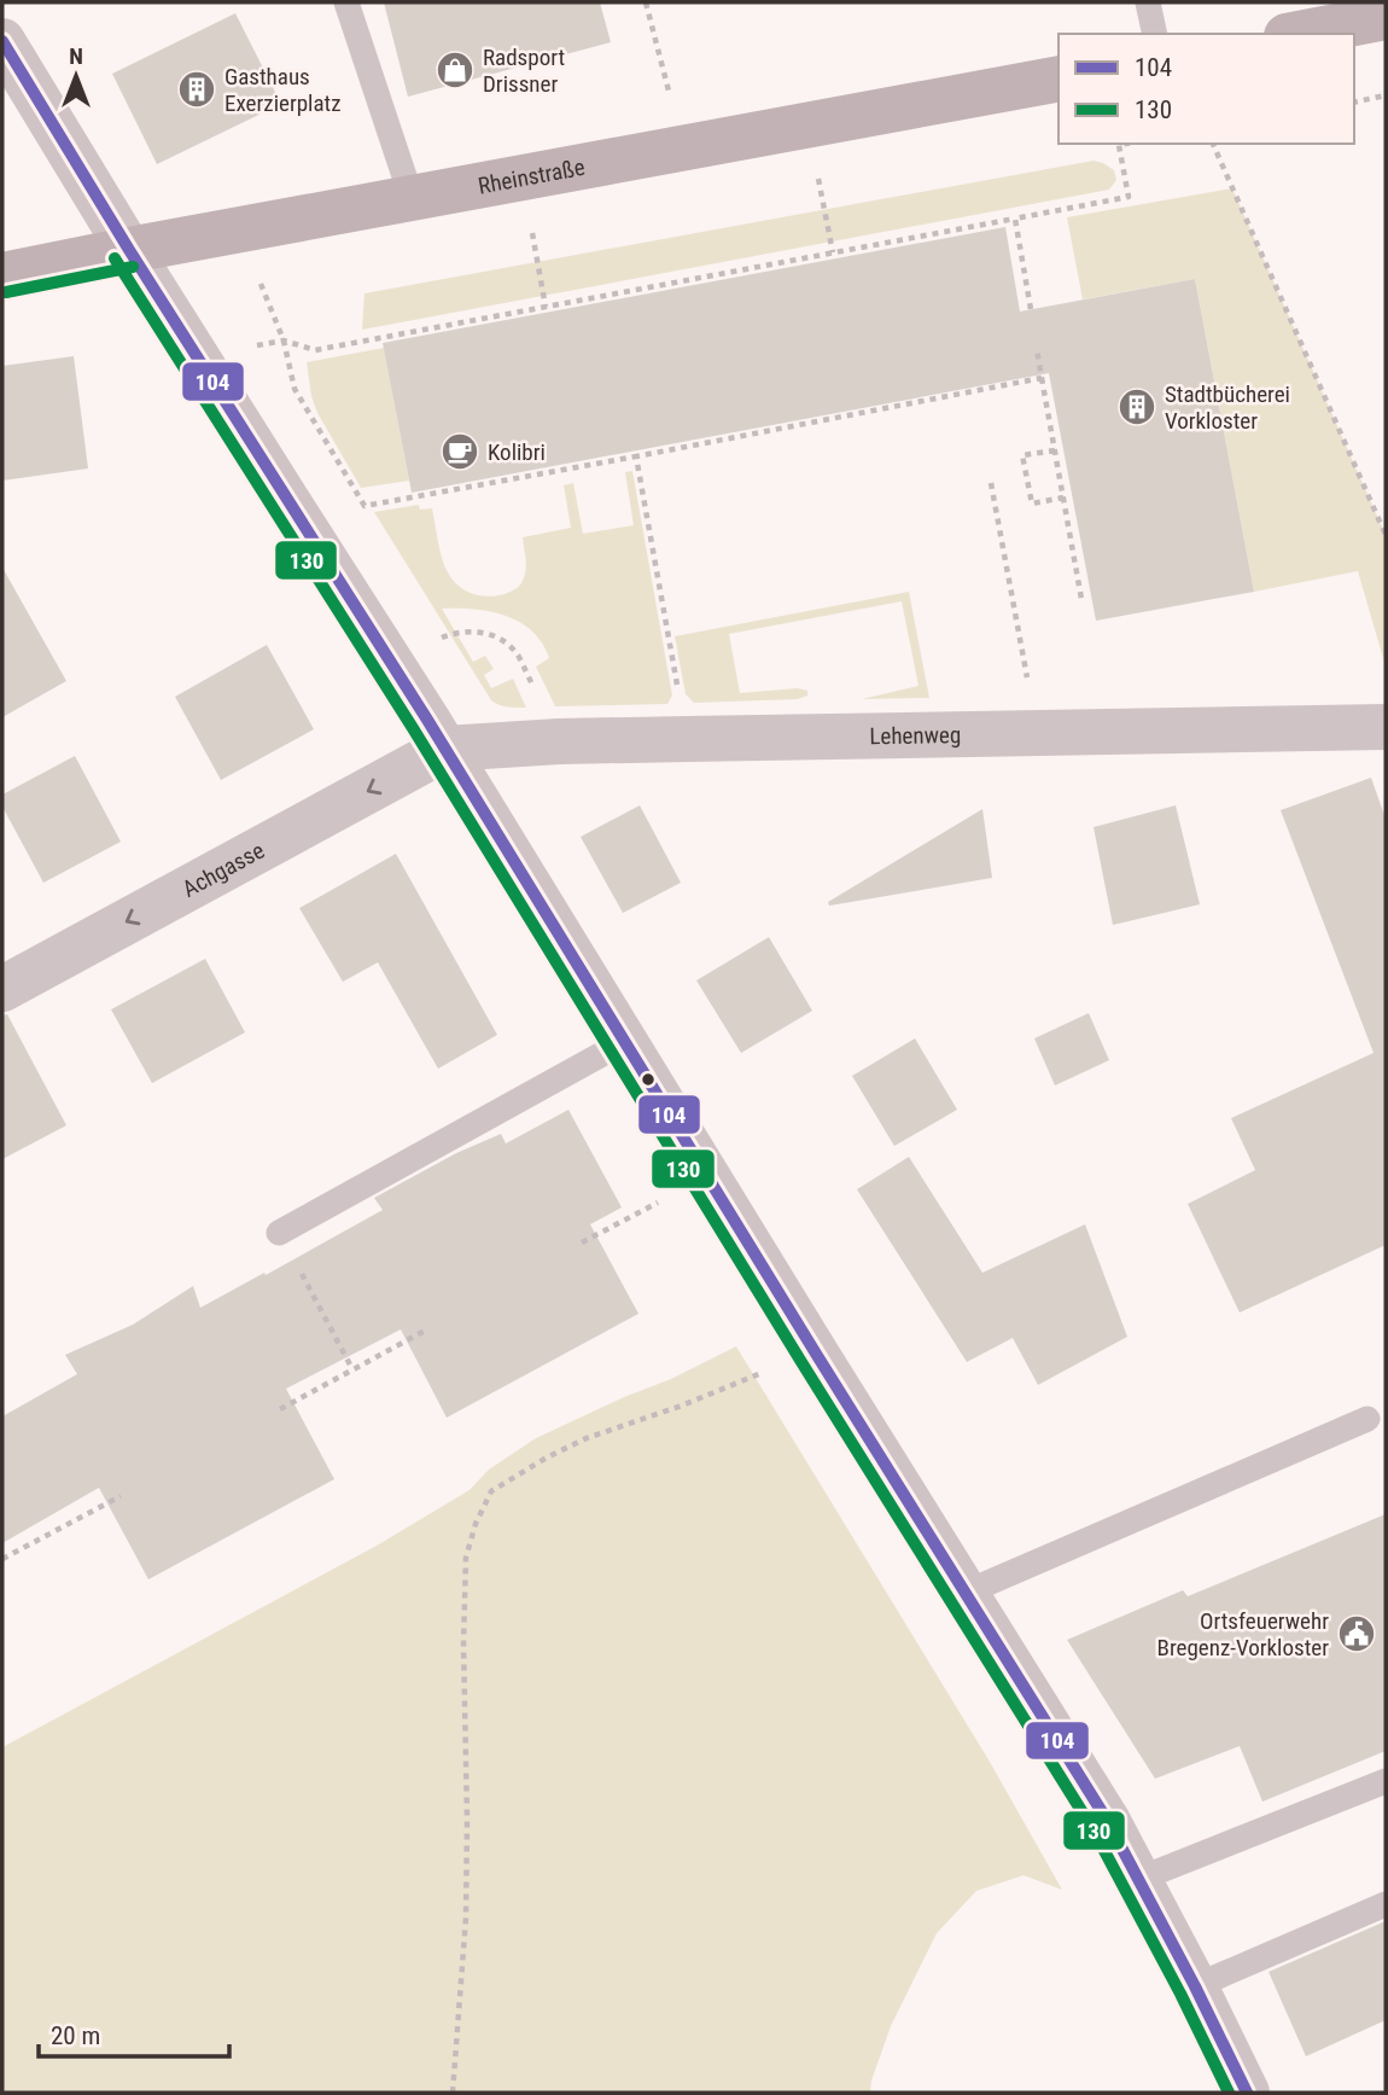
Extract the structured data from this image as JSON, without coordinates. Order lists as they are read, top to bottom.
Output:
{
  "streets": {
    "main road": ["Rheinstraße"],
    "street": ["Lehenweg", "Achgasse"]
  },
  "crossings": [
    ["Lehenweg", "Achgasse"]
  ],
  "one_way": ["Achgasse"],
  "places": {
    "shop": ["Radsport Drissner"],
    "building": ["Gasthaus Exerzierplatz", "Stadtbücherei Vorkloster"],
    "cafe": ["Kolibri"],
    "public building": ["Ortsfeuerwehr Bregenz-Vorkloster"]
  },
  "lines": ["transit line 104", "transit line 130"],
  "legend": ["104", "130"],
  "scale_bar": "20 m",
  "north": "top"
}
